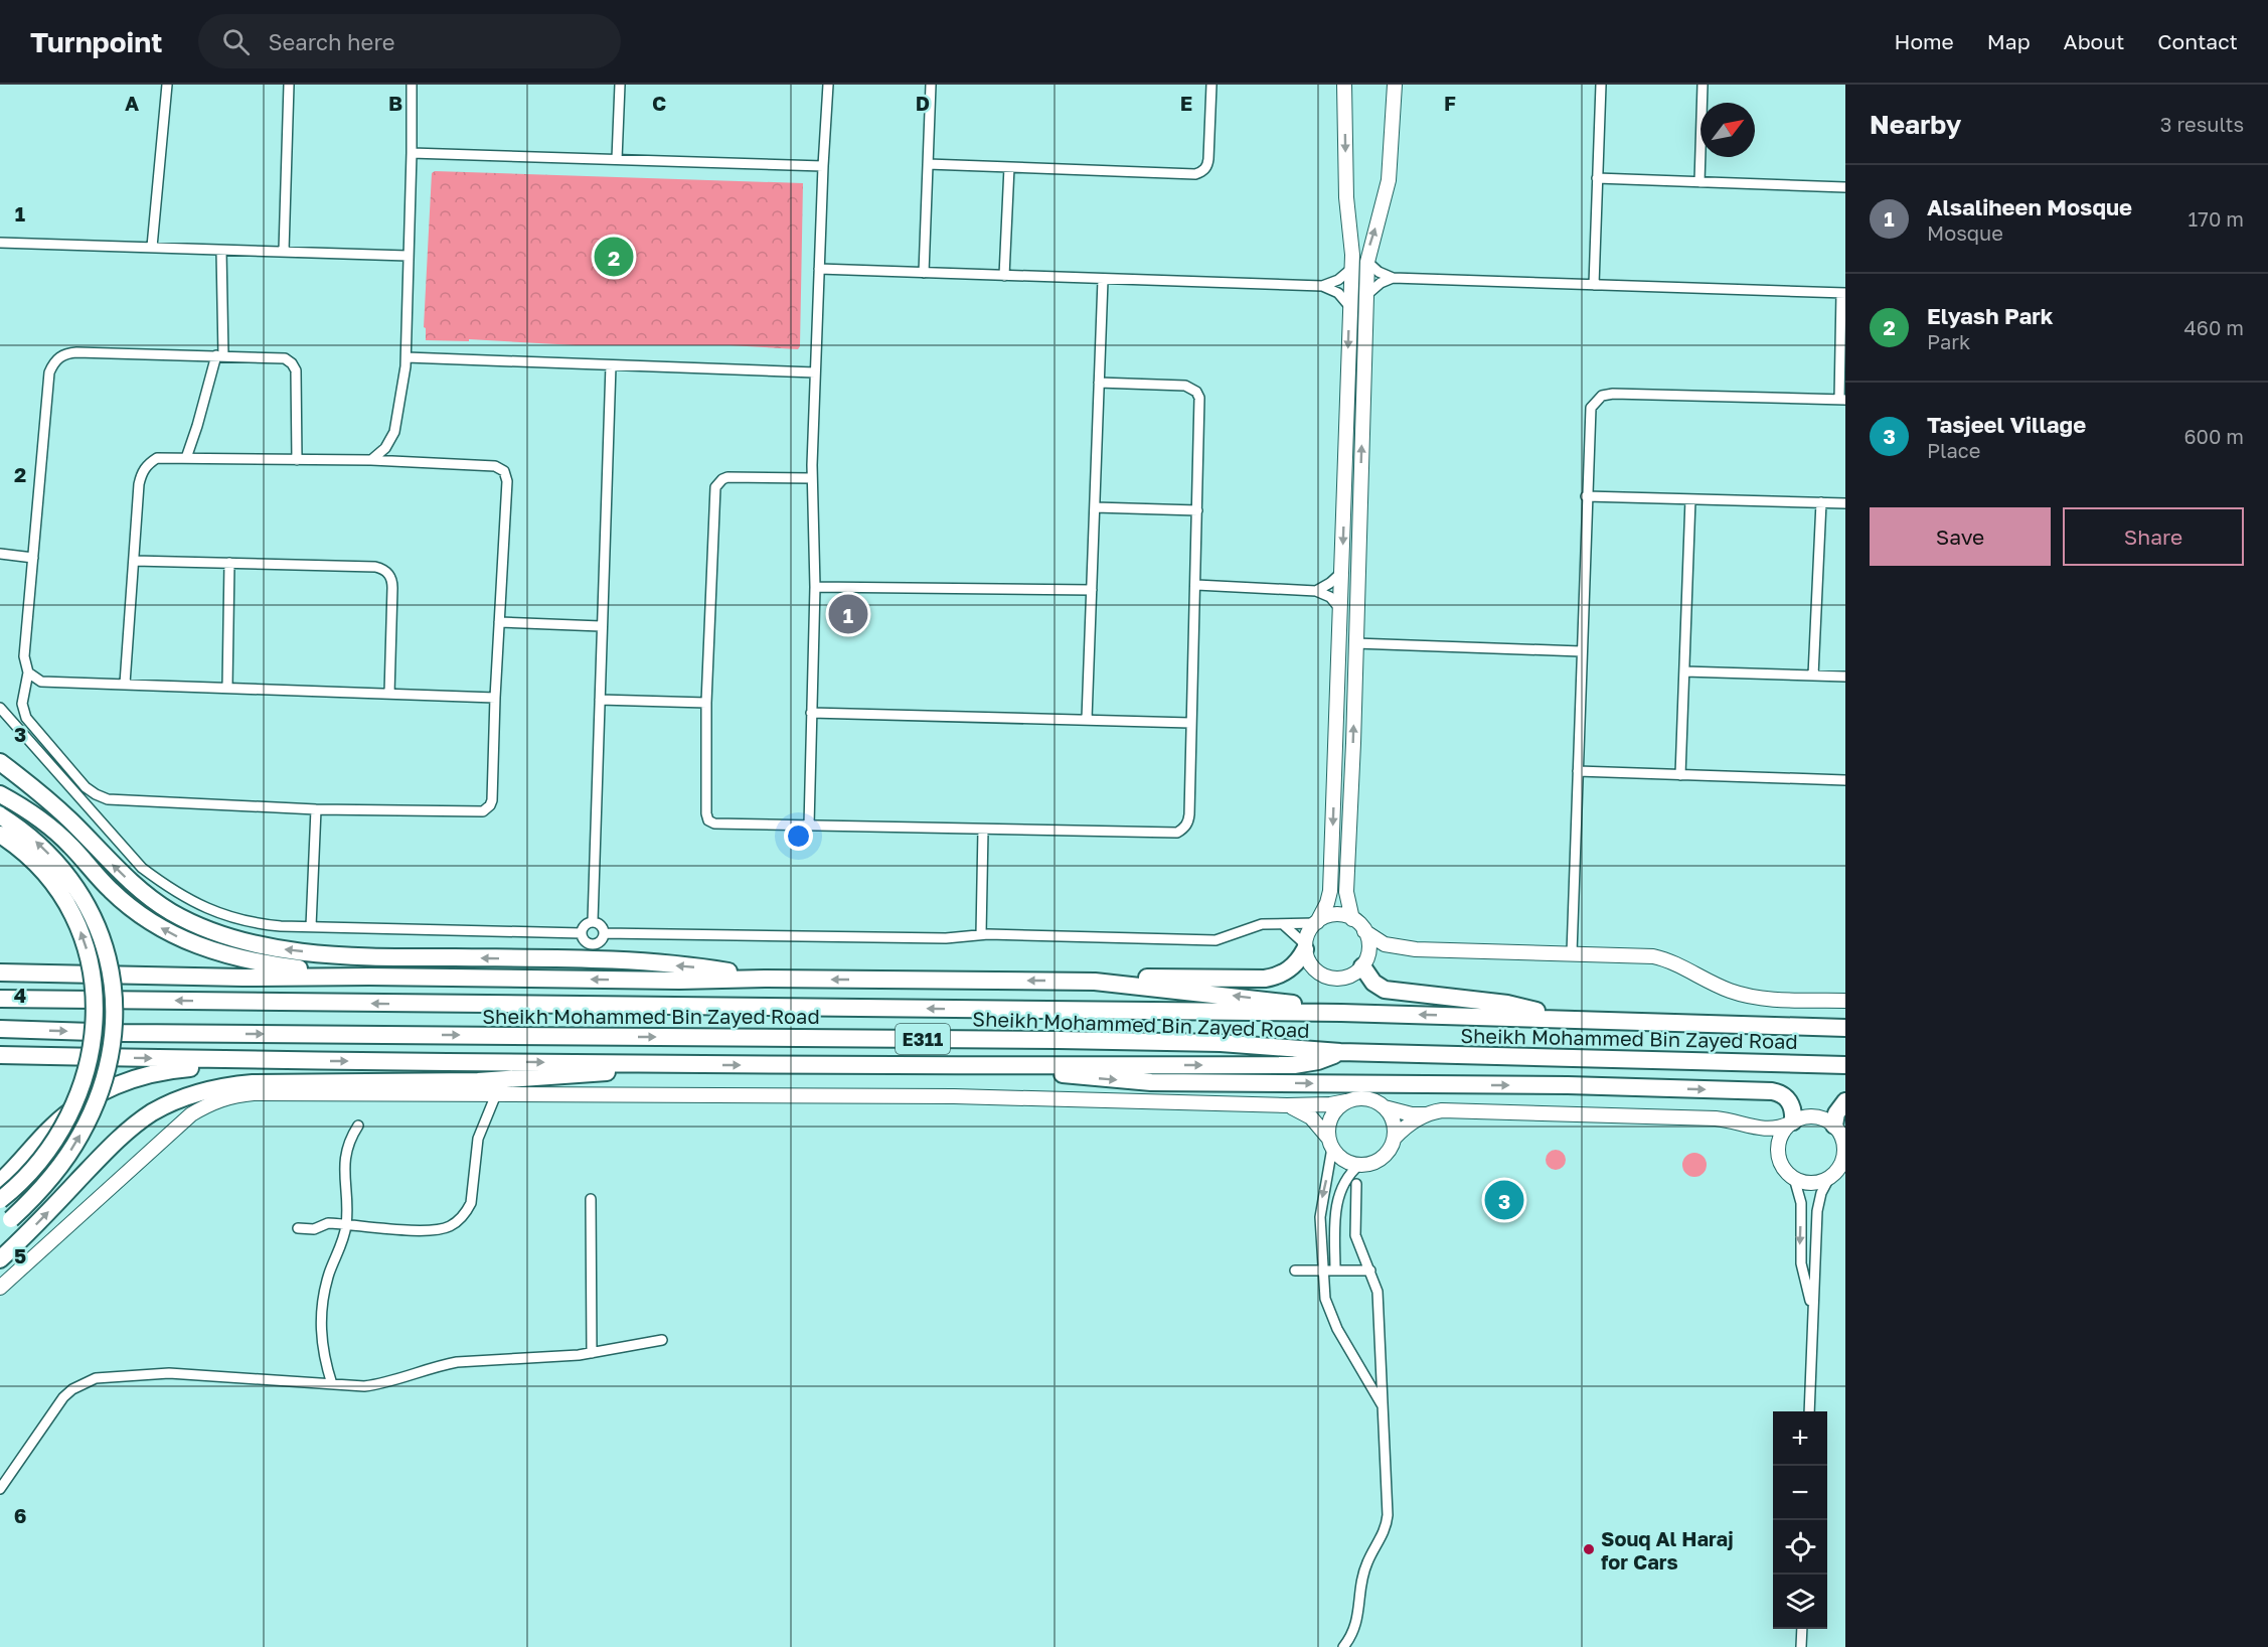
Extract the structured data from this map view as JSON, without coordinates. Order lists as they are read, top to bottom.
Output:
{
  "streets": {
    "highway": ["Sheikh Mohammed Bin Zayed Road", "E311"]
  },
  "places": ["Souq Al Haraj for Cars"],
  "north": "top right",
  "page": {
    "header": "Turnpoint",
    "search": "Search here",
    "nav": [
      "Home",
      "Map",
      "About",
      "Contact"
    ],
    "heading": ["Nearby", "3 results"],
    "list": [
      {
        "mark": "1",
        "name": "Alsaliheen Mosque",
        "note": "Mosque",
        "value": "170 m"
      },
      {
        "mark": "2",
        "name": "Elyash Park",
        "note": "Park",
        "value": "460 m"
      },
      {
        "mark": "3",
        "name": "Tasjeel Village",
        "note": "Place",
        "value": "600 m"
      }
    ],
    "pins": ["2", "1", "3"],
    "buttons": ["Save", "Share"],
    "map_buttons": ["+", "−"]
  },
  "grid": {
    "columns": [
      "A",
      "B",
      "C",
      "D",
      "E",
      "F"
    ],
    "rows": [
      "1",
      "2",
      "3",
      "4",
      "5",
      "6"
    ]
  }
}
